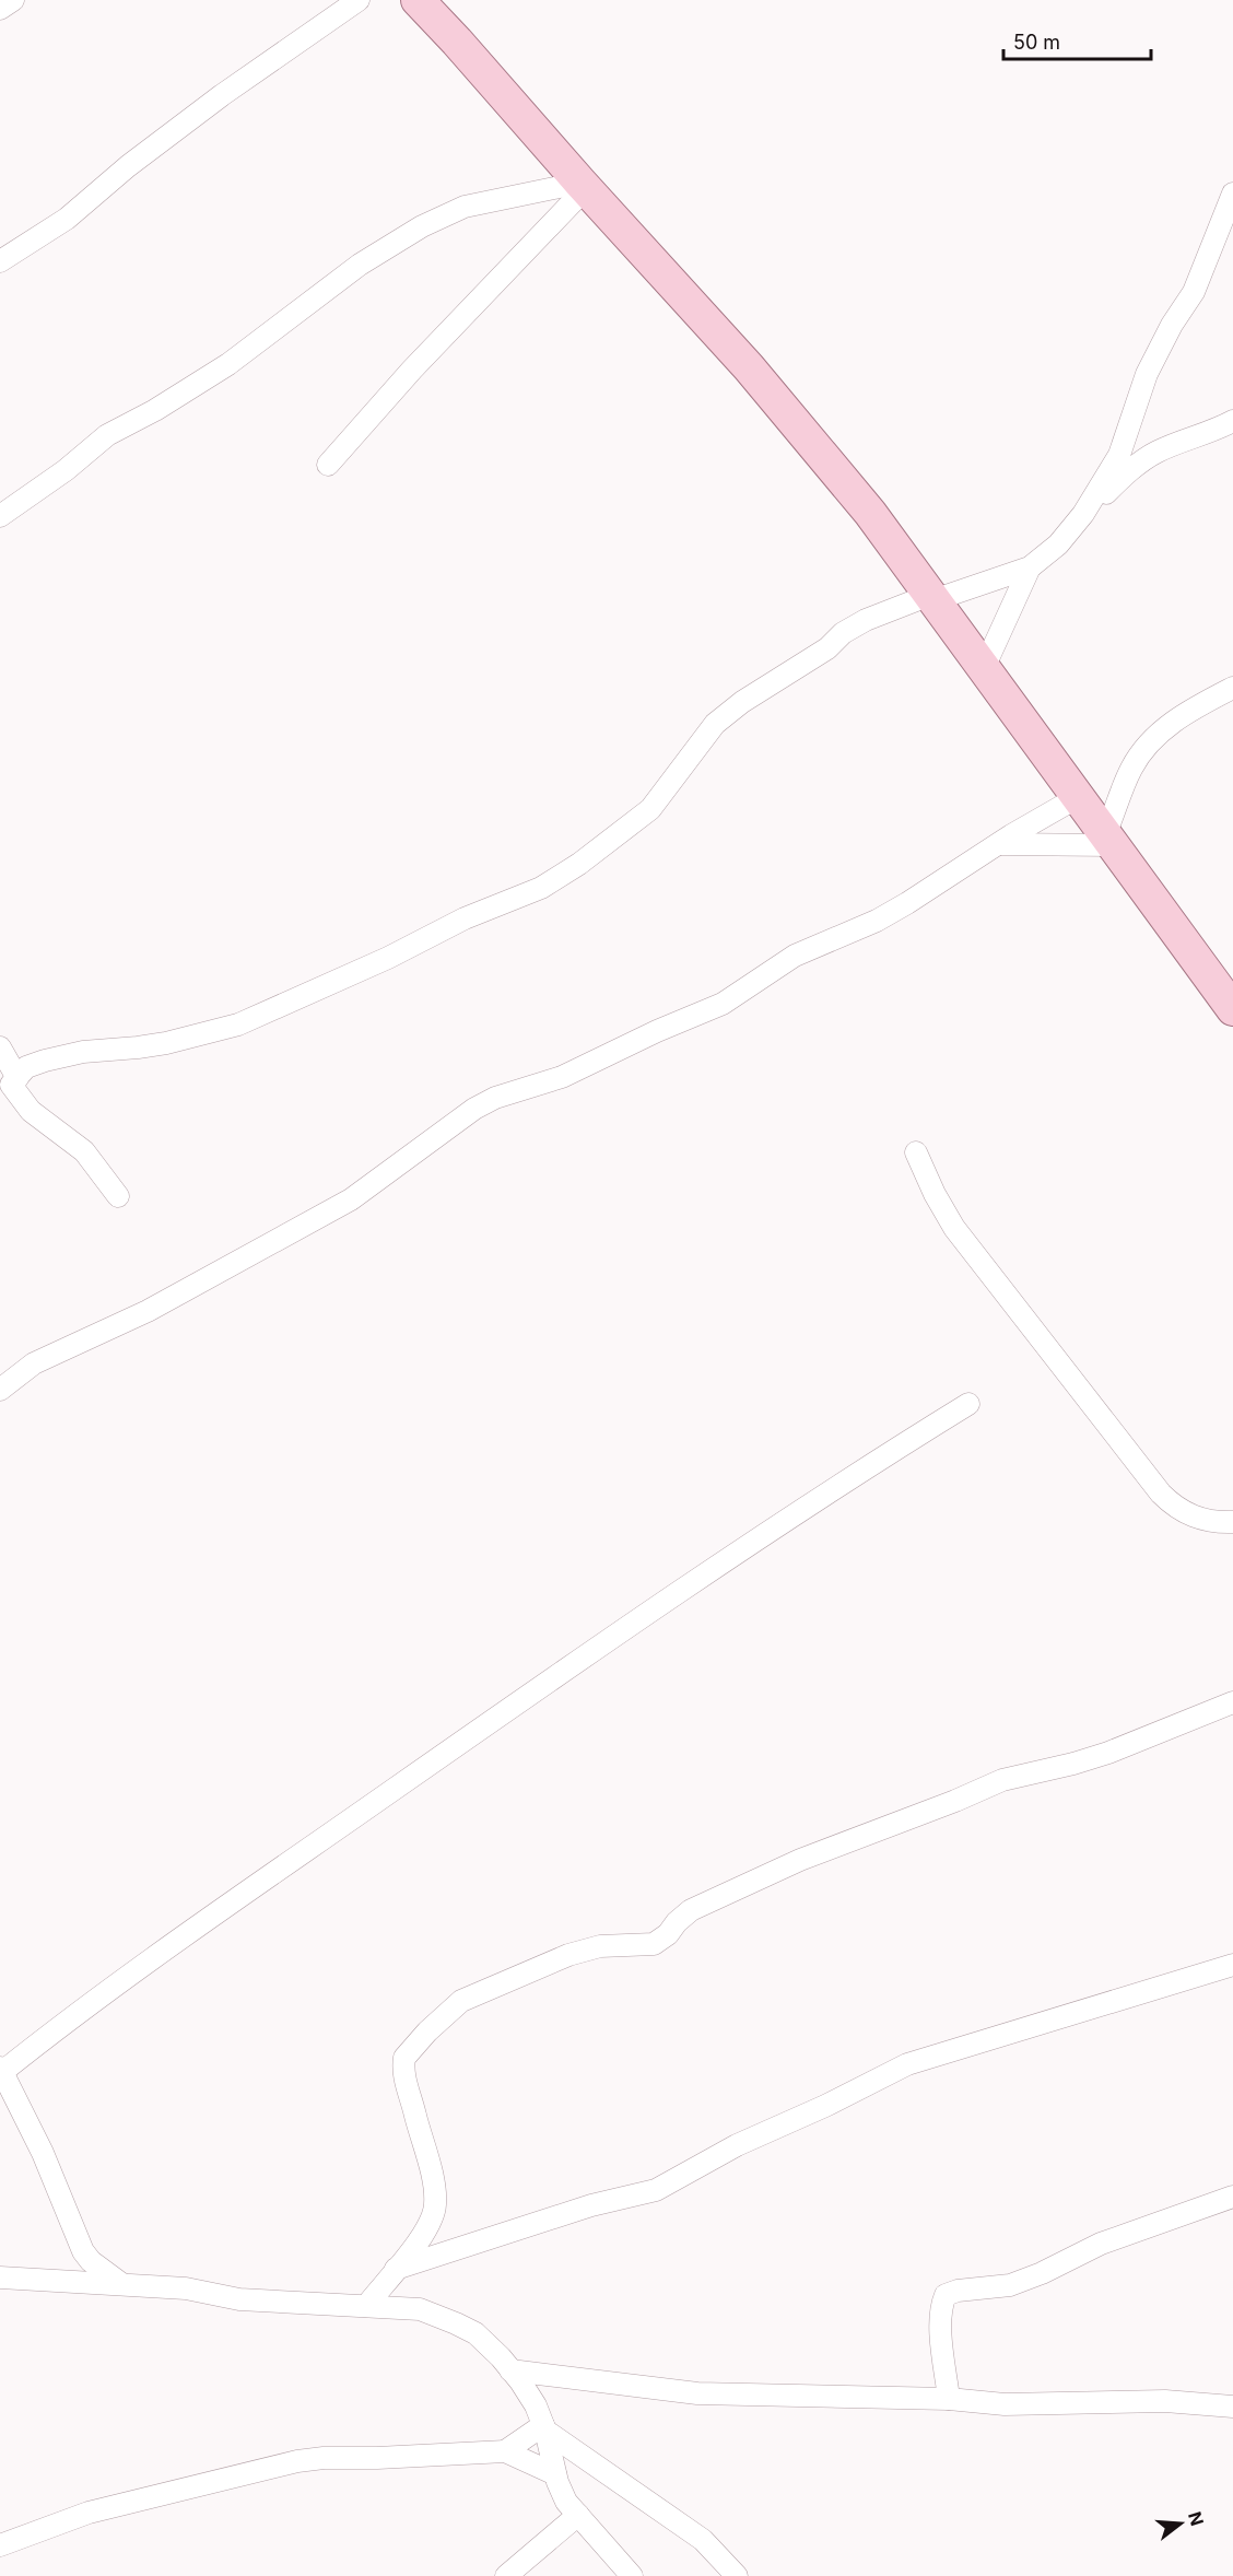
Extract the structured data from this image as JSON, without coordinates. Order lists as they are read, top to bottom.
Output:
{
  "scale_bar": "50 m",
  "north": "right"
}
